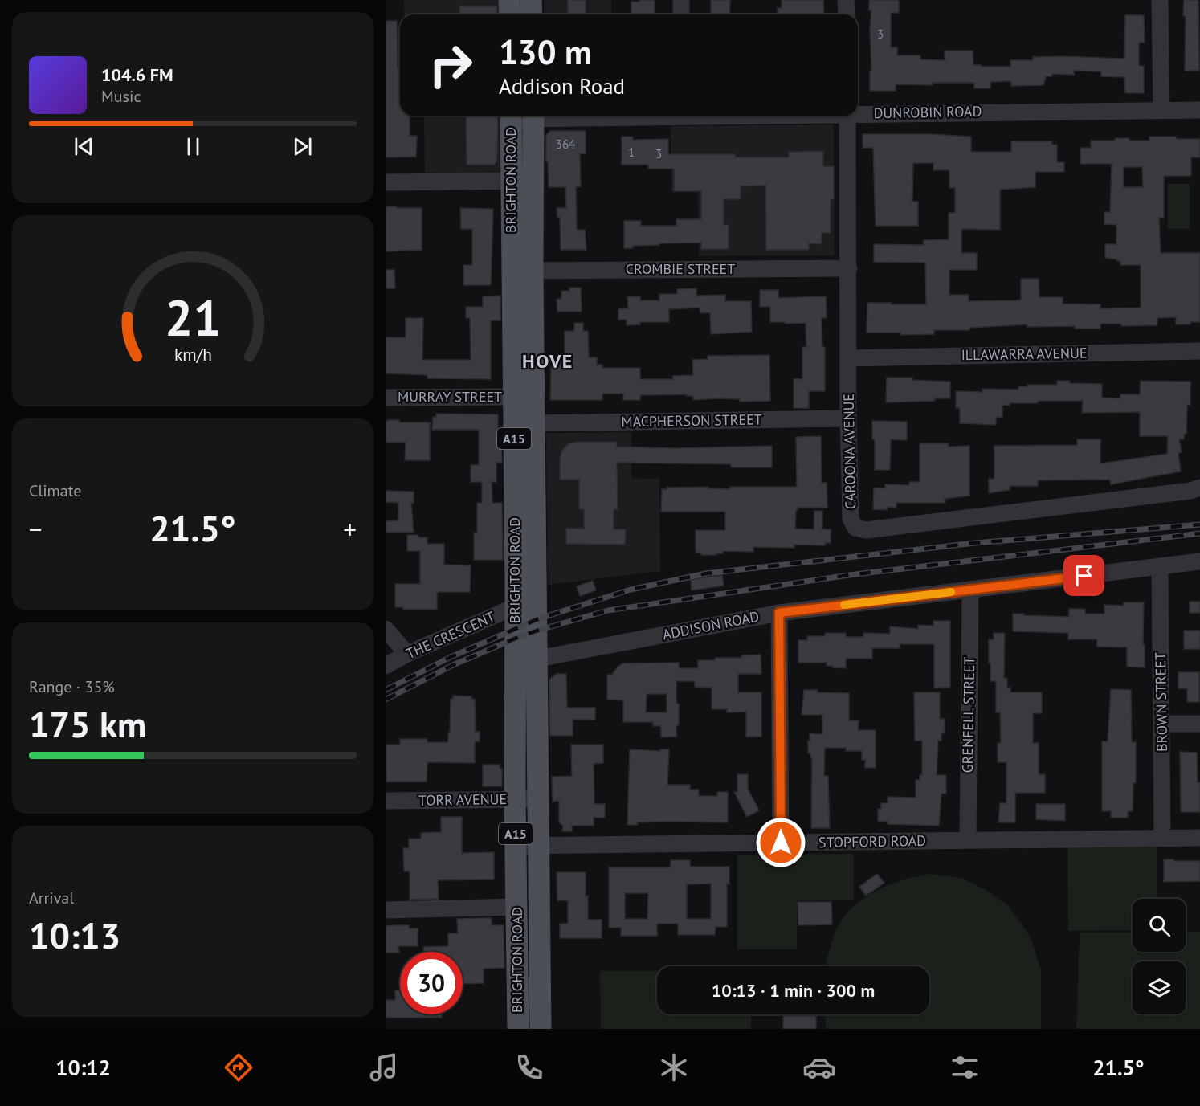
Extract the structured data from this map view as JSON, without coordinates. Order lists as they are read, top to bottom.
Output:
{
  "streets": {
    "main road": ["BRIGHTON ROAD", "A15"],
    "street": [
      "DUNROBIN ROAD",
      "CROMBIE STREET",
      "ILLAWARRA AVENUE",
      "MURRAY STREET",
      "MACPHERSON STREET",
      "CAROONA AVENUE",
      "ADDISON ROAD",
      "THE CRESCENT",
      "BROWN STREET",
      "GRENFELL STREET",
      "TORR AVENUE",
      "STOPFORD ROAD"
    ]
  },
  "crossings": [
    ["BRIGHTON ROAD", "CROMBIE STREET"],
    ["BRIGHTON ROAD", "MURRAY STREET"],
    ["BRIGHTON ROAD", "MACPHERSON STREET"],
    ["BRIGHTON ROAD", "ADDISON ROAD"],
    ["BRIGHTON ROAD", "THE CRESCENT"],
    ["BRIGHTON ROAD", "TORR AVENUE"],
    ["BRIGHTON ROAD", "STOPFORD ROAD"],
    ["CROMBIE STREET", "CAROONA AVENUE"],
    ["ILLAWARRA AVENUE", "CAROONA AVENUE"],
    ["MACPHERSON STREET", "CAROONA AVENUE"],
    ["ADDISON ROAD", "BROWN STREET"],
    ["ADDISON ROAD", "GRENFELL STREET"],
    ["BROWN STREET", "STOPFORD ROAD"],
    ["GRENFELL STREET", "STOPFORD ROAD"]
  ],
  "districts": ["HOVE"],
  "house_numbers": [
    "3",
    "364",
    "1",
    "3"
  ],
  "page": {
    "turn": ["130 m", "Addison Road"],
    "song": ["104.6 FM", "Music"],
    "tile": [
      "Climate",
      ["Range · 35%", "175 km"],
      ["Arrival", "10:13"]
    ],
    "heat": ["−", "21.5°", "+"],
    "limit": "30",
    "trip": "10:13 · 1 min · 300 m",
    "tabs": ["10:12", "21.5°"],
    "gauge": ["21", "km/h"]
  }
}
